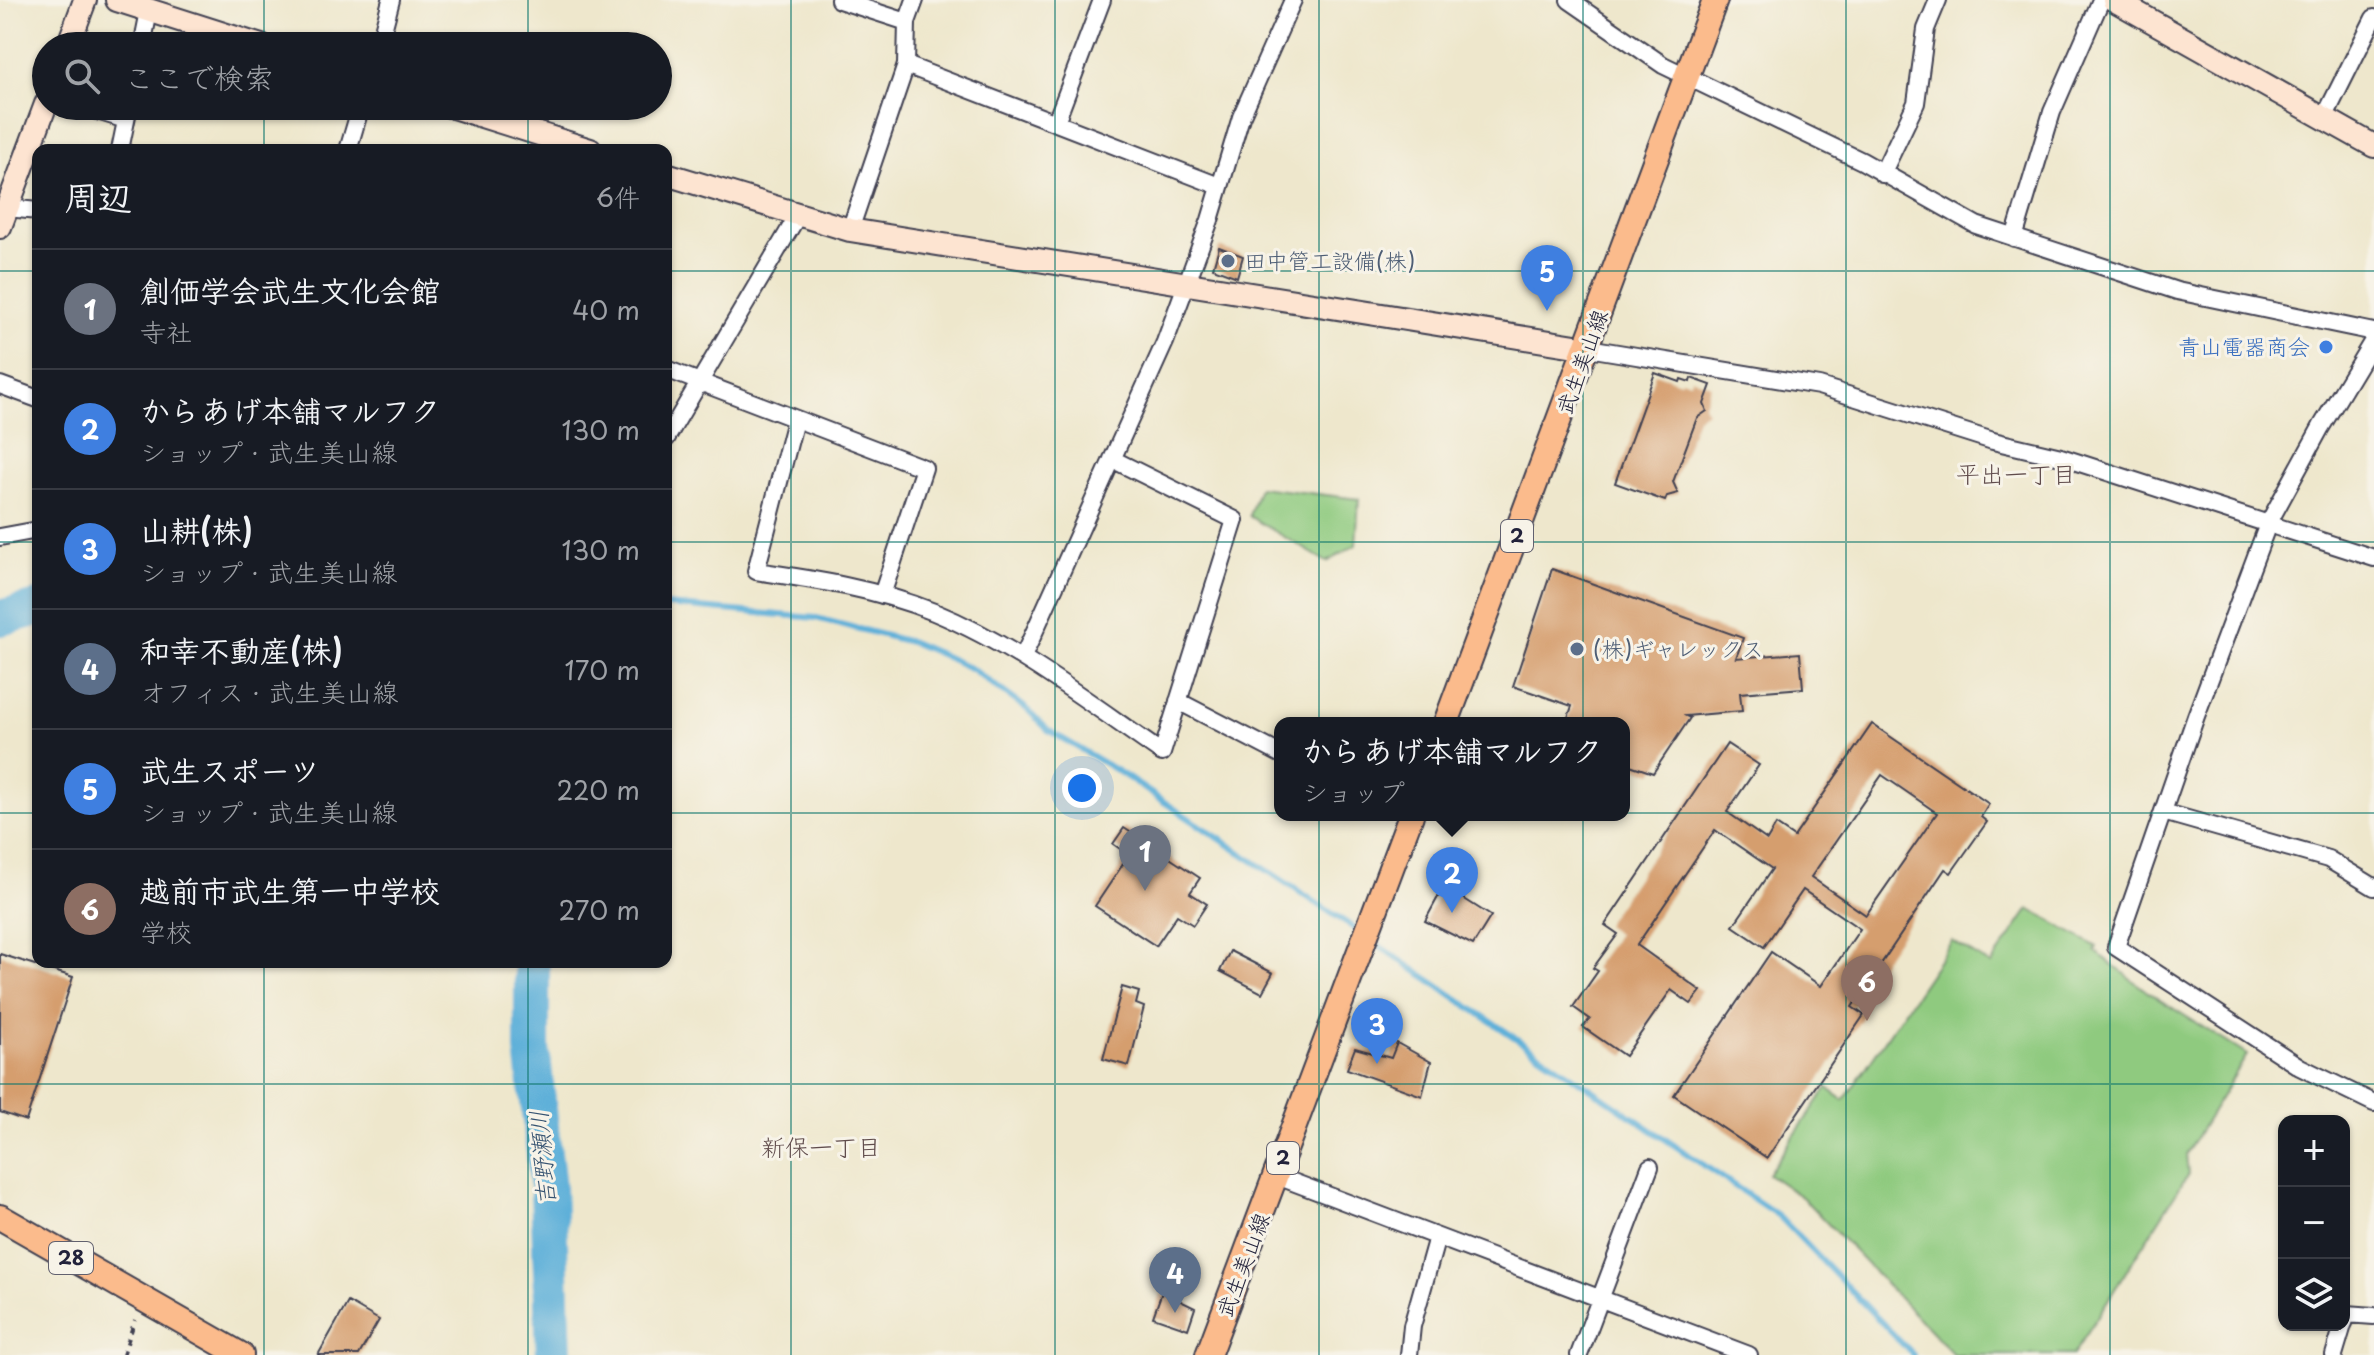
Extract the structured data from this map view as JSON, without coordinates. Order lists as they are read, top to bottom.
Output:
{
  "streets": {
    "main road": ["武生美山線", "2", "28"]
  },
  "districts": ["平出一丁目", "新保一丁目"],
  "water": ["吉野瀬川"],
  "places": ["田中管工設備(株)", "青山電器商会", "(株)ギャレックス"],
  "page": {
    "search": "ここで検索",
    "heading": ["周辺", "6件"],
    "pins": [
      "5",
      "1",
      "2",
      "6",
      "3",
      "4"
    ],
    "list": [
      {
        "mark": "1",
        "name": "創価学会武生文化会館",
        "note": "寺社",
        "value": "40 m"
      },
      {
        "mark": "2",
        "name": "からあげ本舗マルフク",
        "note": "ショップ · 武生美山線",
        "value": "130 m"
      },
      {
        "mark": "3",
        "name": "山耕(株)",
        "note": "ショップ · 武生美山線",
        "value": "130 m"
      },
      {
        "mark": "4",
        "name": "和幸不動産(株)",
        "note": "オフィス · 武生美山線",
        "value": "170 m"
      },
      {
        "mark": "5",
        "name": "武生スポーツ",
        "note": "ショップ · 武生美山線",
        "value": "220 m"
      },
      {
        "mark": "6",
        "name": "越前市武生第一中学校",
        "note": "学校",
        "value": "270 m"
      }
    ],
    "popup": ["からあげ本舗マルフク", "ショップ"],
    "map_buttons": ["+", "−"]
  }
}
